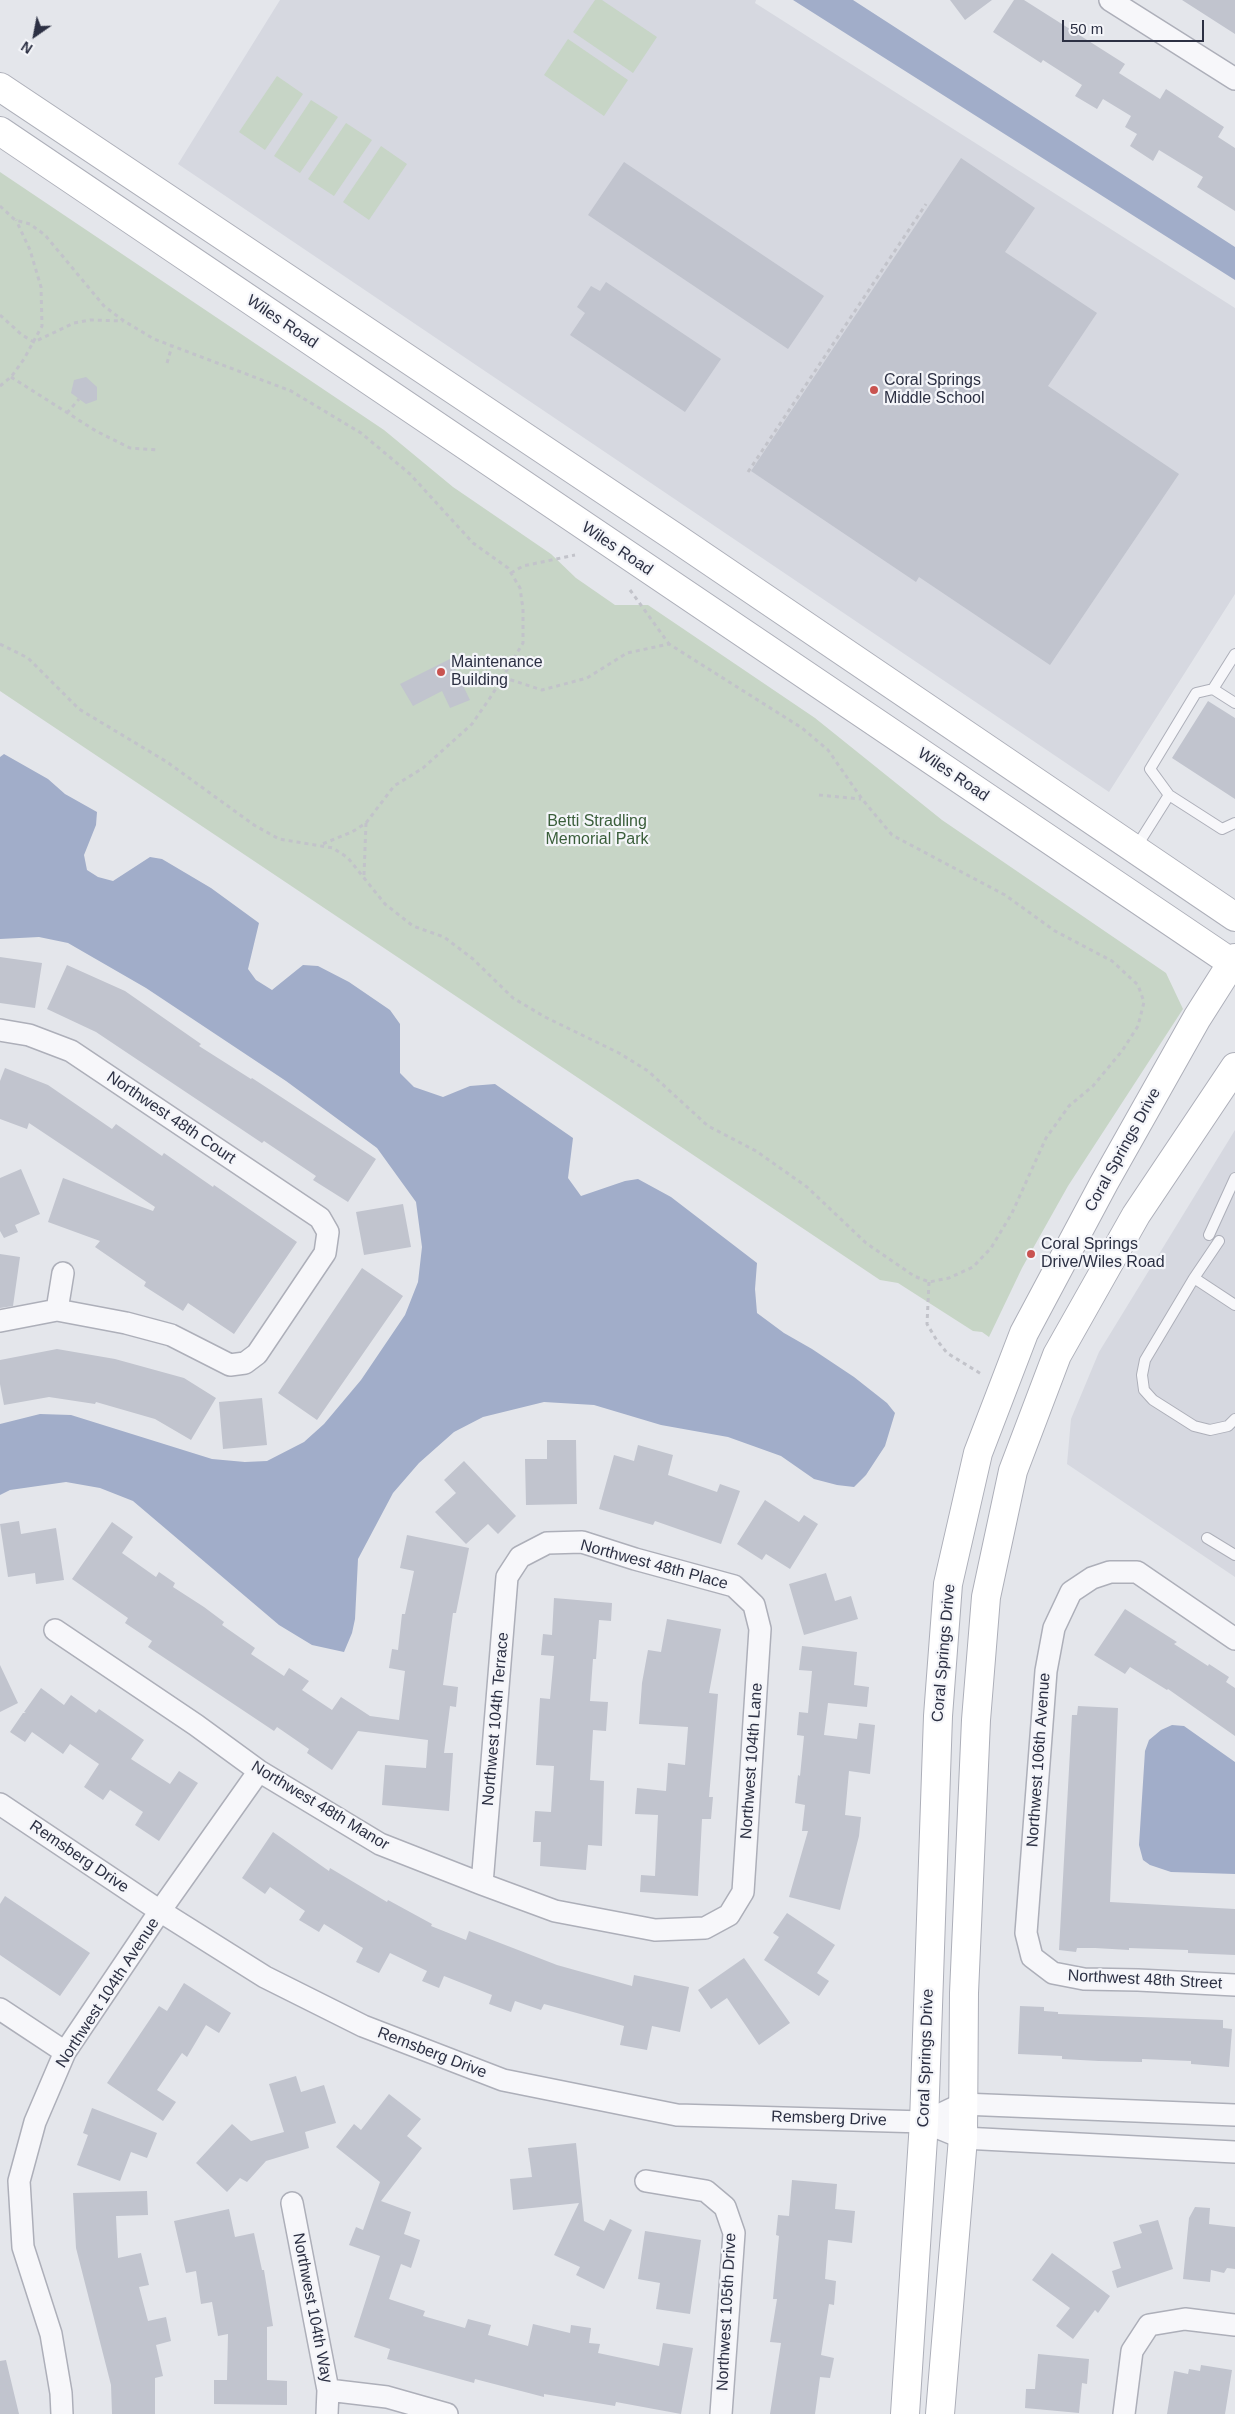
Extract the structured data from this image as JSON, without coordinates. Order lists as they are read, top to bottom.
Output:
{
  "streets": {
    "main road": ["Wiles Road", "Coral Springs Drive"],
    "street": [
      "Northwest 48th Court",
      "Northwest 48th Place",
      "Northwest 104th Terrace",
      "Northwest 106th Avenue",
      "Northwest 104th Lane",
      "Northwest 48th Manor",
      "Remsberg Drive",
      "Northwest 48th Street",
      "Northwest 104th Avenue",
      "Northwest 104th Way",
      "Northwest 105th Drive"
    ]
  },
  "crossings": [
    ["Wiles Road", "Coral Springs Drive"],
    ["Coral Springs Drive", "Remsberg Drive"],
    ["Northwest 48th Place", "Northwest 104th Terrace"],
    ["Northwest 48th Place", "Northwest 104th Lane"],
    ["Northwest 104th Terrace", "Northwest 48th Manor"],
    ["Northwest 106th Avenue", "Northwest 48th Street"],
    ["Northwest 104th Lane", "Northwest 48th Manor"],
    ["Northwest 48th Manor", "Northwest 104th Avenue"],
    ["Remsberg Drive", "Northwest 104th Avenue"]
  ],
  "parks": ["Betti Stradling Memorial Park"],
  "places": ["Coral Springs Middle School", "Maintenance Building", "Coral Springs Drive/Wiles Road"],
  "scale_bar": "50 m",
  "north": "bottom left"
}
